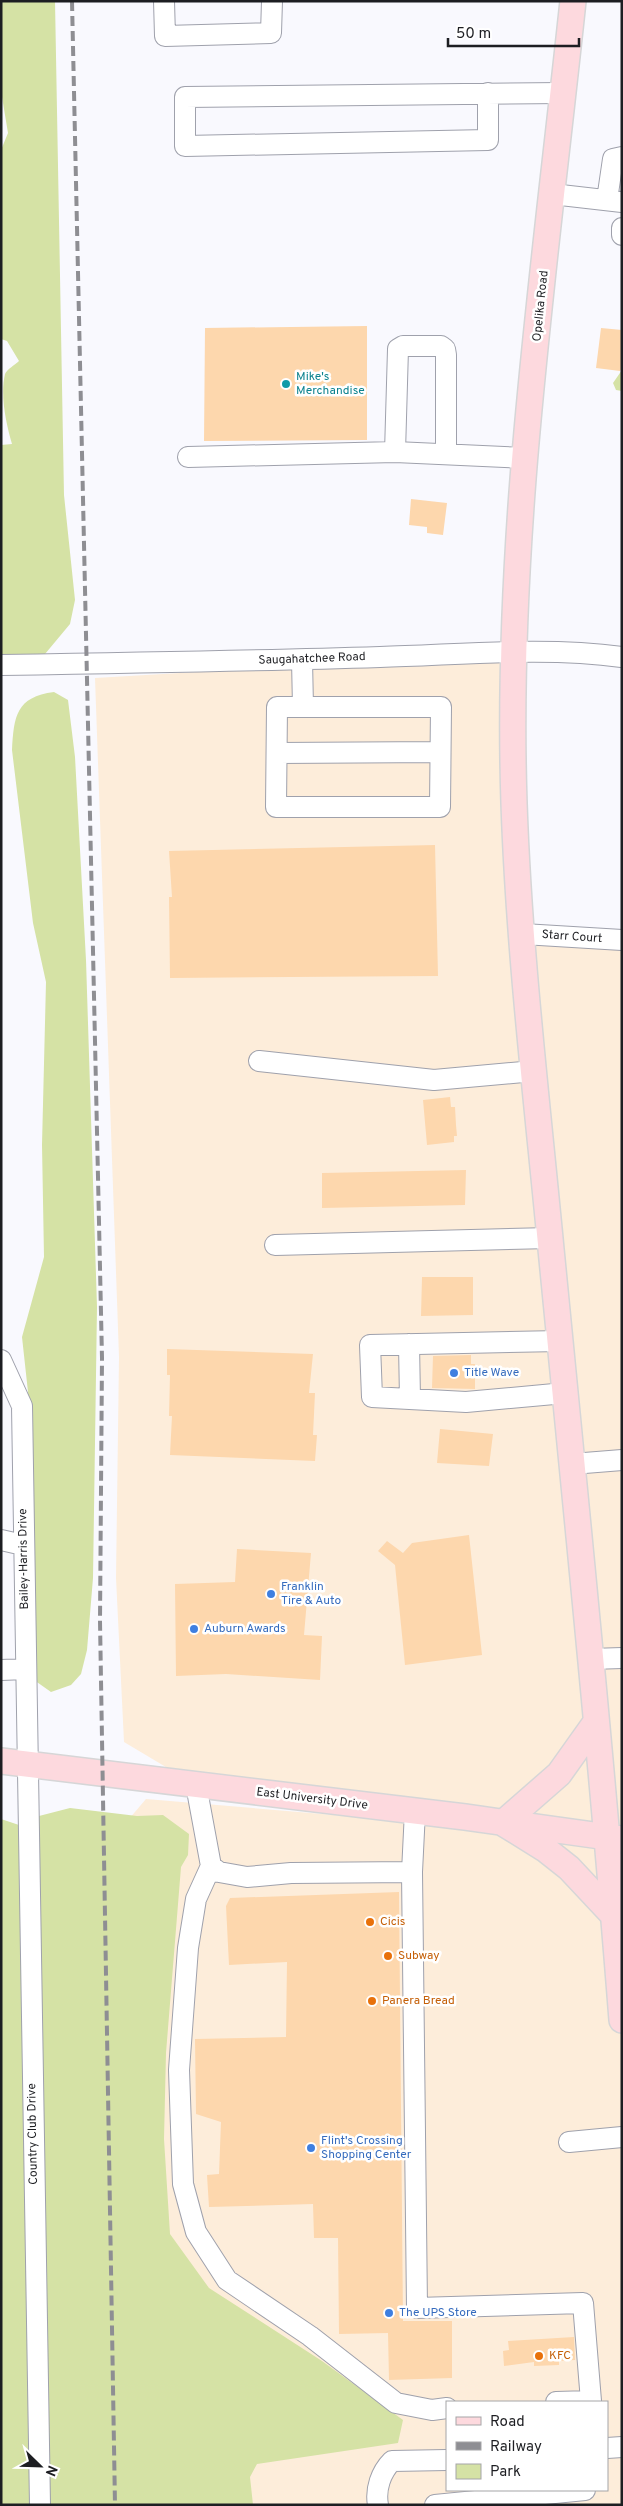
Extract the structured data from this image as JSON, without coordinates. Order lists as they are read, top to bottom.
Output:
{
  "streets": {
    "main road": ["Opelika Road", "East University Drive"],
    "street": [
      "Saugahatchee Road",
      "Starr Court",
      "Bailey-Harris Drive",
      "Country Club Drive"
    ]
  },
  "crossings": [
    ["Opelika Road", "Saugahatchee Road"],
    ["Opelika Road", "Starr Court"],
    ["Opelika Road", "East University Drive"],
    ["Bailey-Harris Drive", "East University Drive"],
    ["Bailey-Harris Drive", "Country Club Drive"],
    ["East University Drive", "Country Club Drive"]
  ],
  "places": [
    "Mike's Merchandise",
    "Title Wave",
    "Franklin Tire & Auto",
    "Auburn Awards",
    "Cicis",
    "Subway",
    "Panera Bread",
    "Flint's Crossing Shopping Center",
    "The UPS Store",
    "KFC"
  ],
  "legend": ["Road", "Railway", "Park"],
  "scale_bar": "50 m",
  "north": "bottom right"
}
